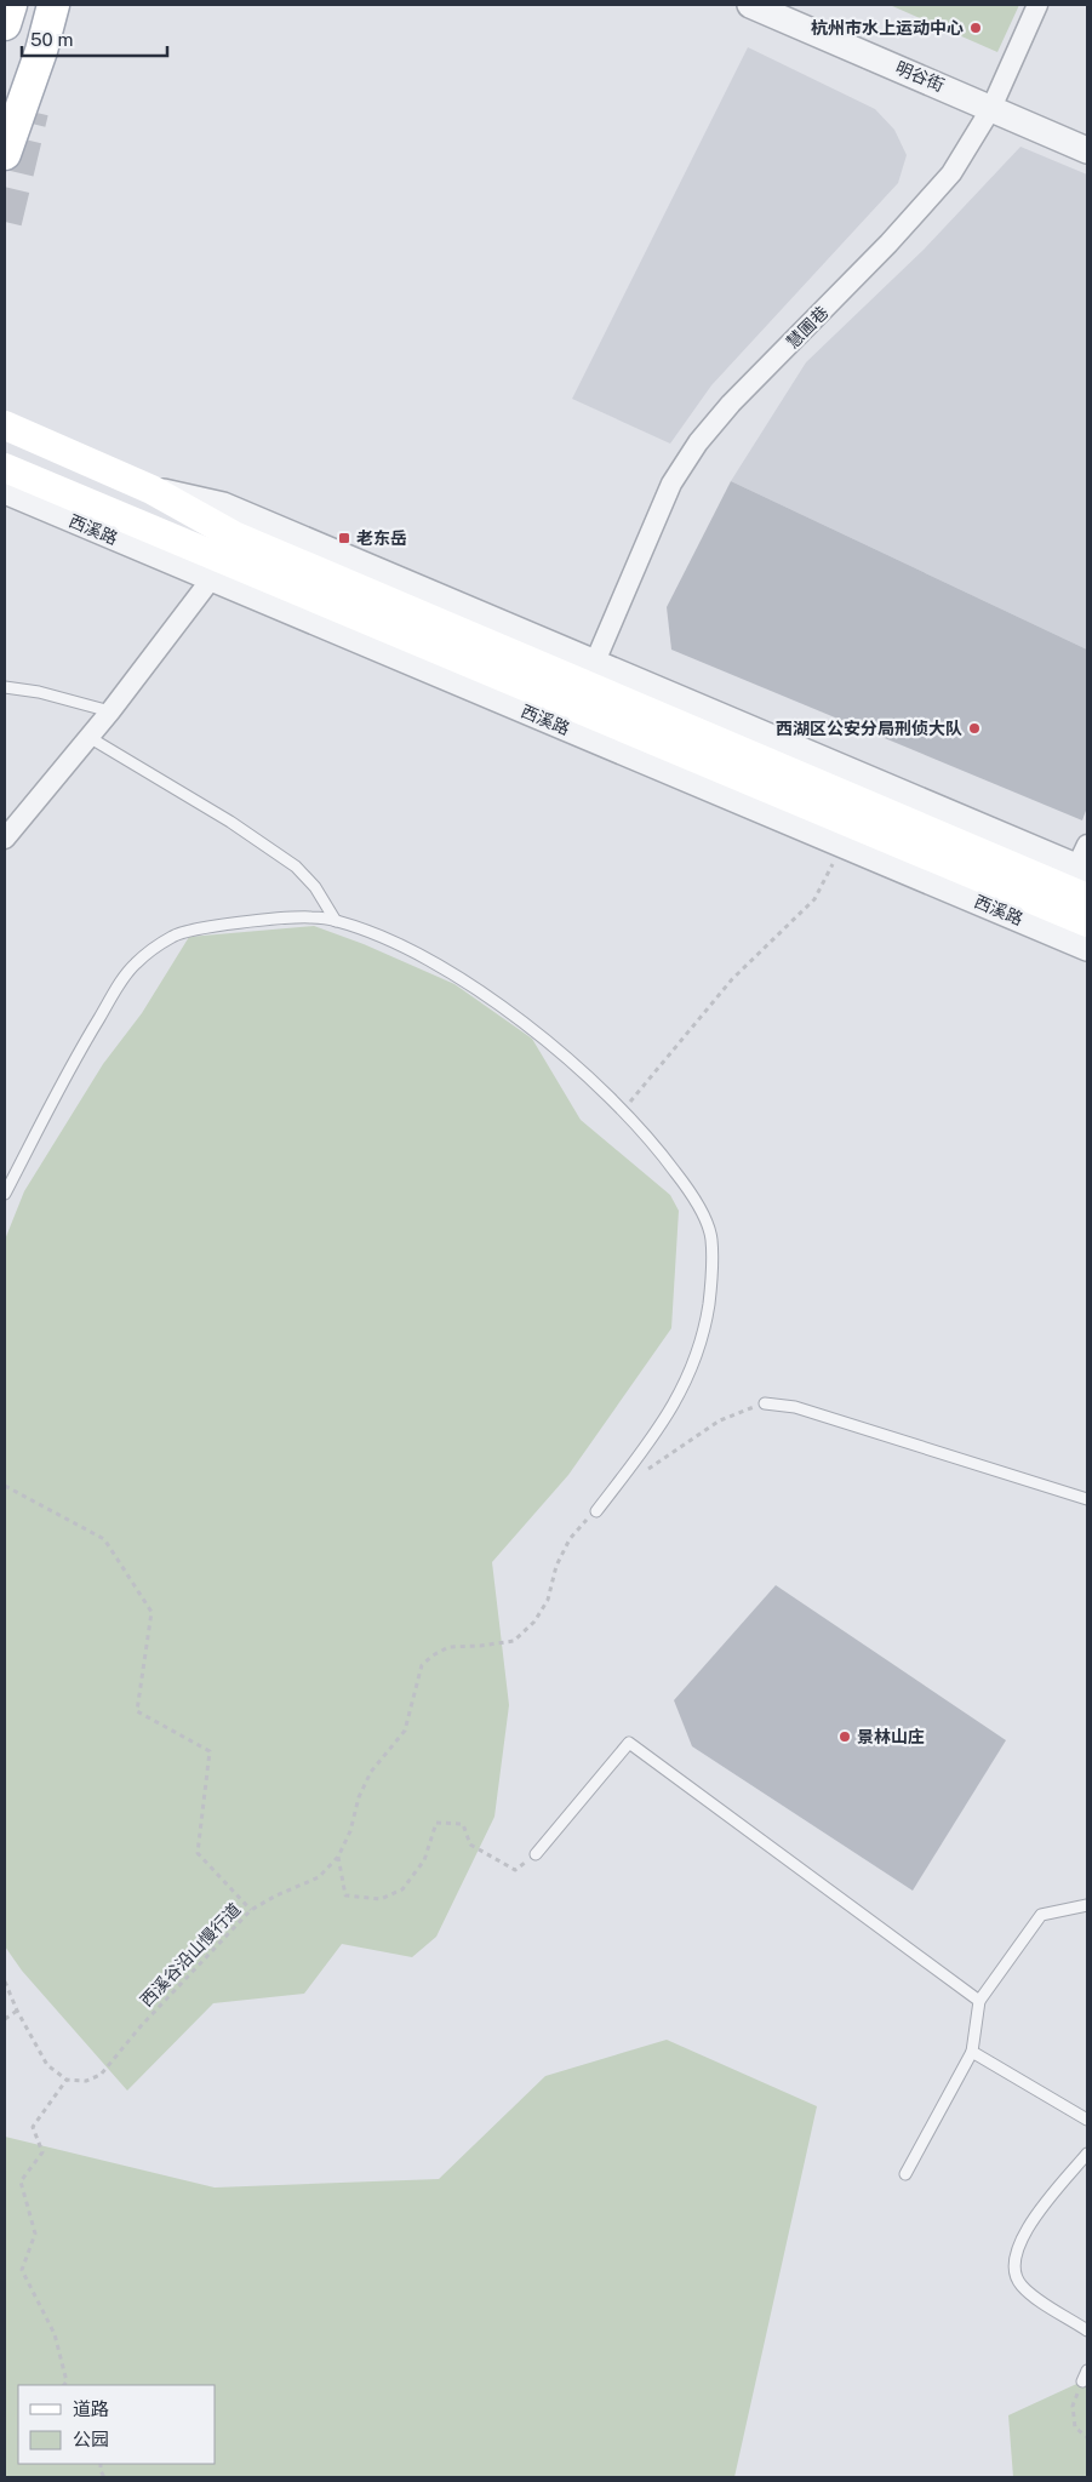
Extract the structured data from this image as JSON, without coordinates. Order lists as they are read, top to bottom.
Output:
{
  "streets": {
    "main road": ["西溪路"],
    "street": ["明谷街", "慧圃巷"],
    "path": ["西溪谷沿山慢行道"]
  },
  "crossings": [
    ["明谷街", "慧圃巷"]
  ],
  "places": {
    "other": ["杭州市水上运动中心", "西湖区公安分局刑侦大队", "景林山庄"],
    "transit": ["老东岳"]
  },
  "legend": ["道路", "公园"],
  "scale_bar": "50 m"
}
